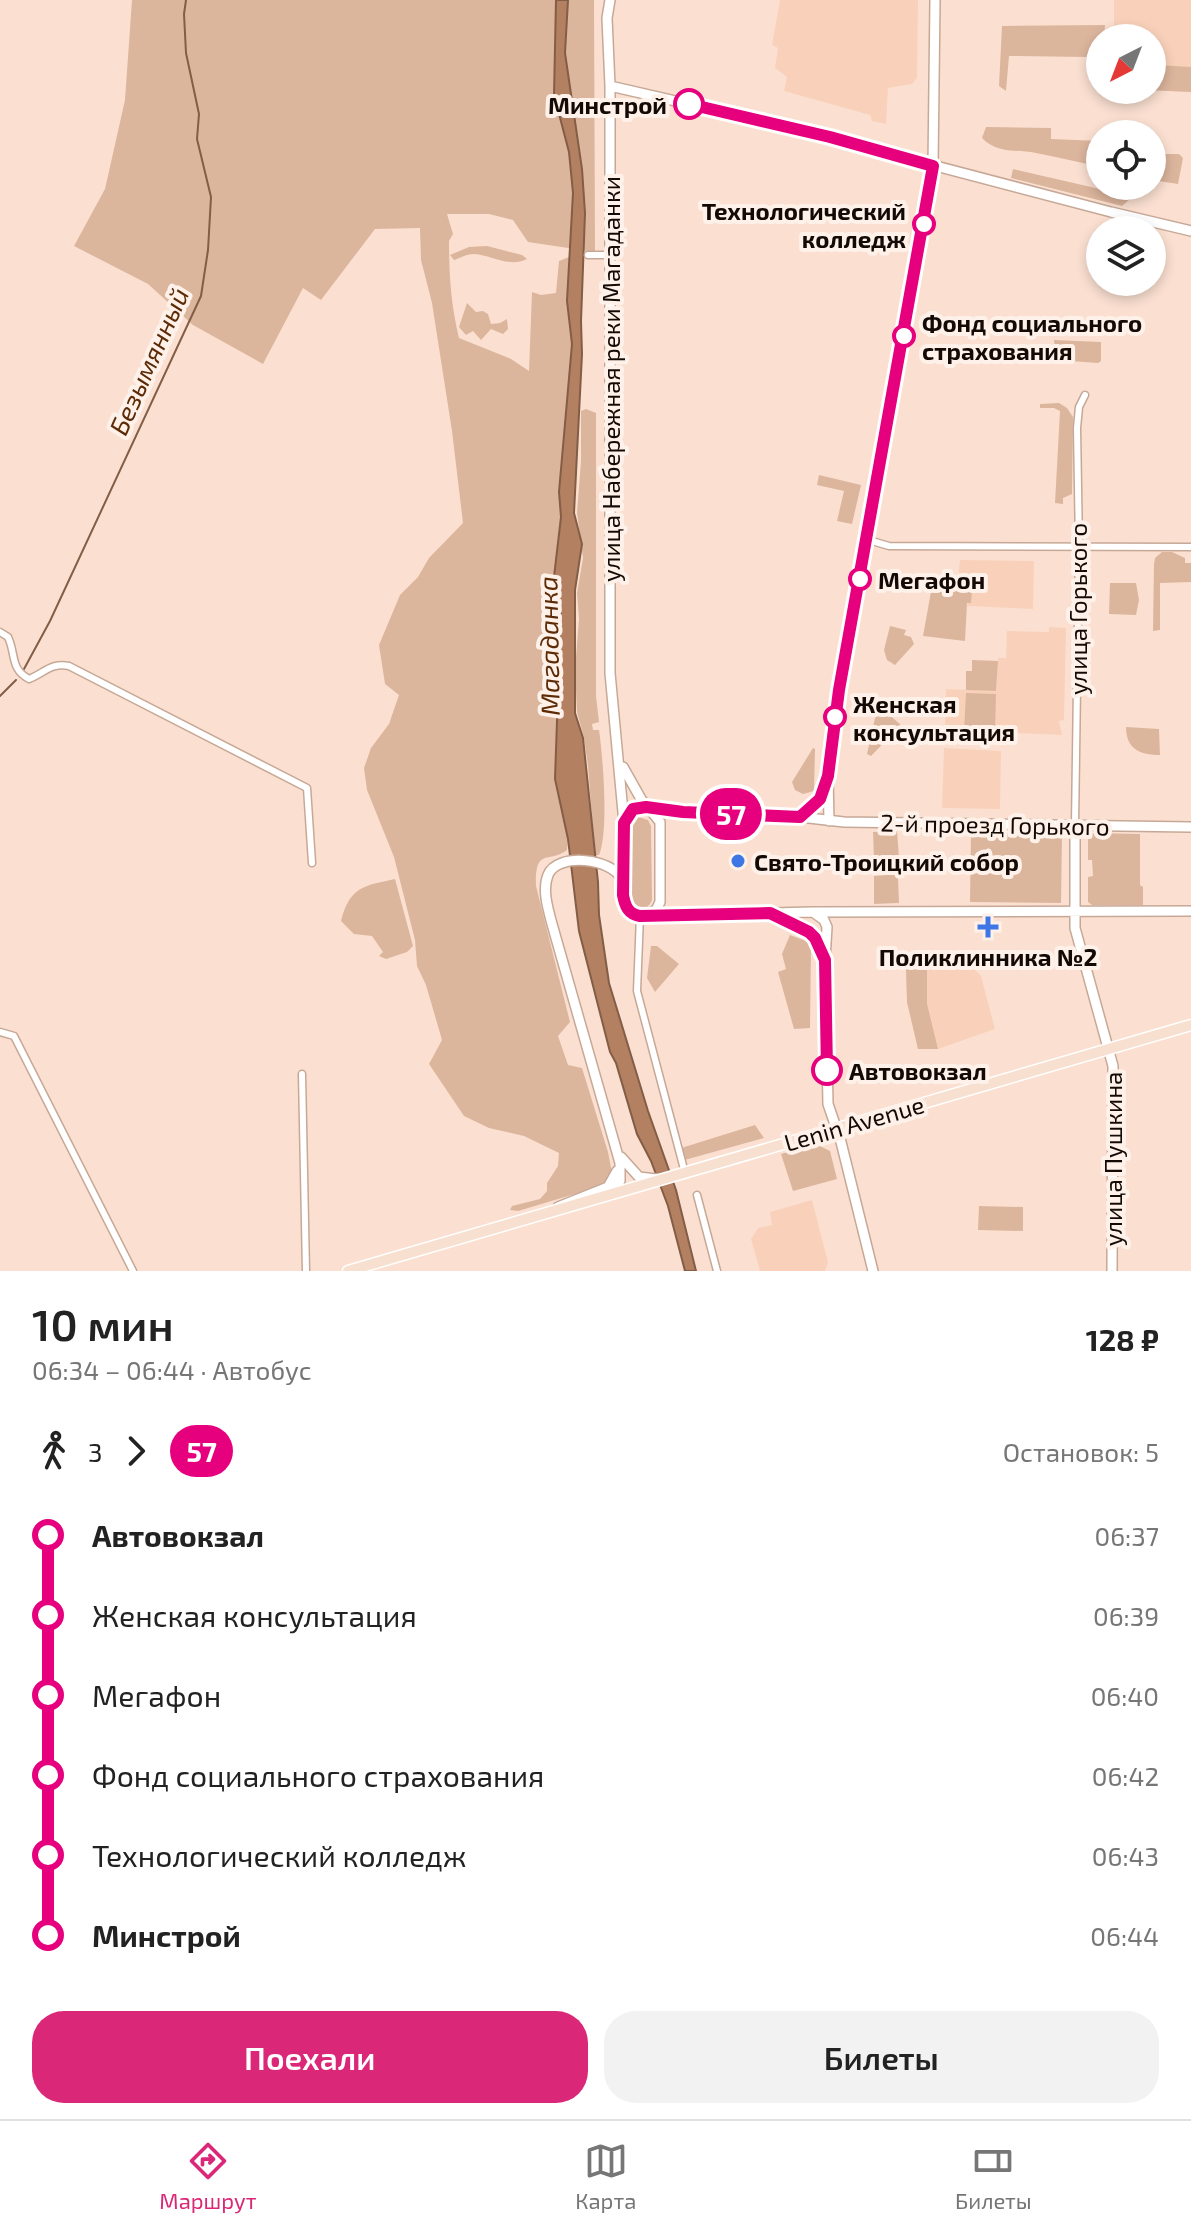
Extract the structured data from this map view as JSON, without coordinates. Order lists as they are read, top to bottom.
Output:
{
  "streets": {
    "main road": ["Lenin Avenue"],
    "street": [
      "улица Набережная реки Магаданки",
      "улица Горького",
      "2-й проезд Горького",
      "улица Пушкина"
    ]
  },
  "crossings": [
    ["улица Набережная реки Магаданки", "2-й проезд Горького"],
    ["улица Горького", "2-й проезд Горького"],
    ["улица Горького", "улица Пушкина"],
    ["2-й проезд Горького", "улица Пушкина"],
    ["Lenin Avenue", "улица Пушкина"]
  ],
  "water": ["Безымянный", "Магаданка"],
  "places": {
    "other": [
      "Минстрой",
      "Технологический колледж",
      "Фонд социального страхования",
      "Мегафон",
      "Женская консультация",
      "Свято-Троицкий собор",
      "Автовокзал"
    ],
    "health": ["Поликлинника №2"]
  },
  "lines": ["bus line 57"],
  "north": "bottom left",
  "page": {
    "on_map": "57",
    "heading": ["10 мин", "06:34 – 06:44 · Автобус", "128 ₽"],
    "legs": ["3", "57", "Остановок: 5"],
    "list": [
      {
        "name": "Автовокзал",
        "value": "06:37"
      },
      {
        "name": "Женская консультация",
        "value": "06:39"
      },
      {
        "name": "Мегафон",
        "value": "06:40"
      },
      {
        "name": "Фонд социального страхования",
        "value": "06:42"
      },
      {
        "name": "Технологический колледж",
        "value": "06:43"
      },
      {
        "name": "Минстрой",
        "value": "06:44"
      }
    ],
    "buttons": ["Поехали", "Билеты"],
    "tabs": ["Маршрут", "Карта", "Билеты"]
  }
}
